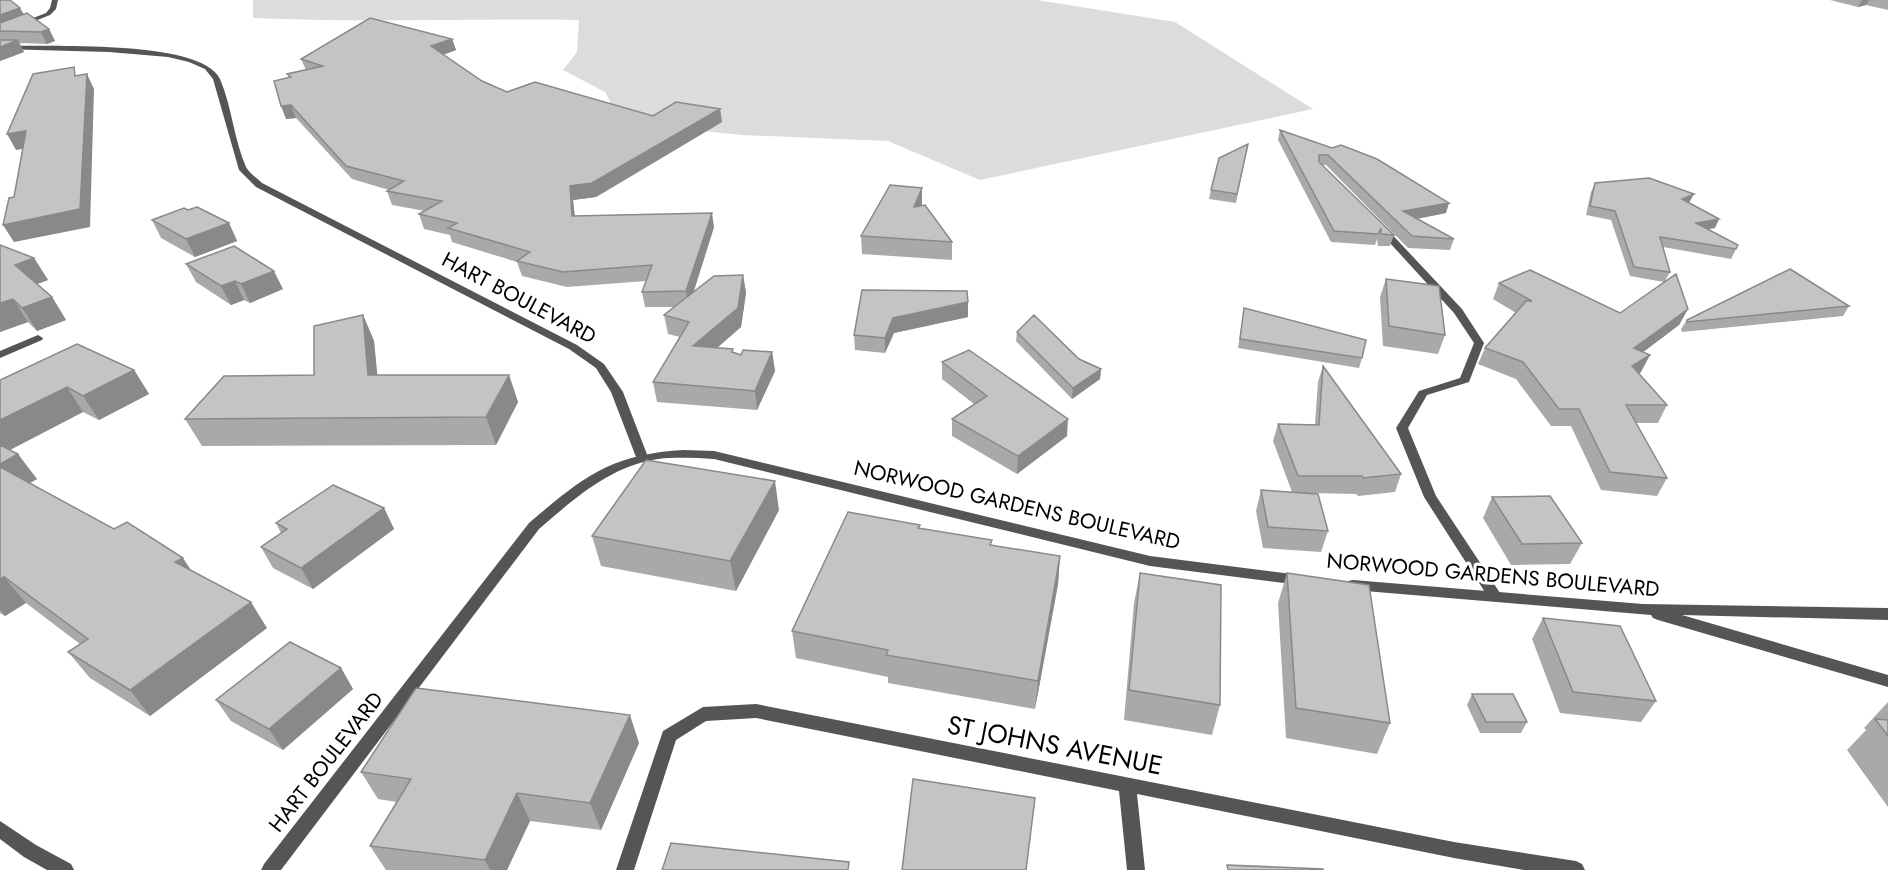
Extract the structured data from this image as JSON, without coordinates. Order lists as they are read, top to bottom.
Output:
{
  "streets": {
    "street": ["HART BOULEVARD", "NORWOOD GARDENS BOULEVARD", "ST JOHNS AVENUE"]
  },
  "crossings": [
    ["HART BOULEVARD", "NORWOOD GARDENS BOULEVARD"]
  ]
}
